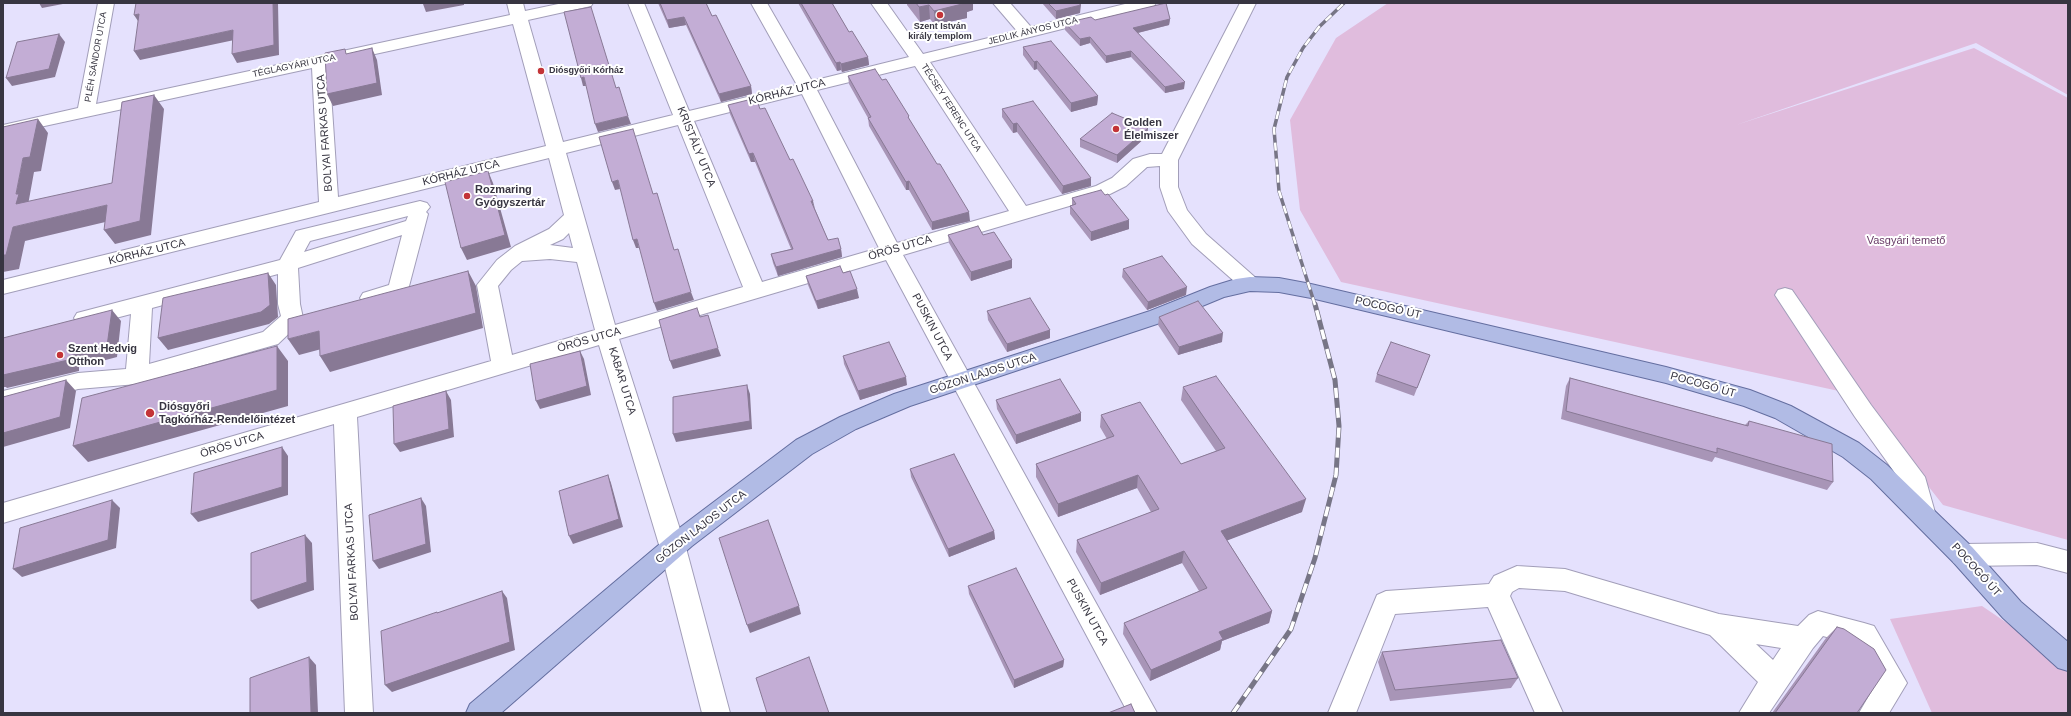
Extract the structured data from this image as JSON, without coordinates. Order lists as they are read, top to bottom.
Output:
{
  "streets": {
    "main road": ["POCOGÓ ÚT", "GÓZON LAJOS UTCA"],
    "street": [
      "JEDLIK ÁNYOS UTCA",
      "PLÉH SÁNDOR UTCA",
      "TÉGLAGYÁRI UTCA",
      "KÓRHÁZ UTCA",
      "TÉCSEY FERENC UTCA",
      "BOLYAI FARKAS UTCA",
      "KRISTÁLY UTCA",
      "ÖRÖS UTCA",
      "PUSKIN UTCA",
      "KABAR UTCA"
    ]
  },
  "crossings": [
    ["JEDLIK ÁNYOS UTCA", "KÓRHÁZ UTCA"],
    ["JEDLIK ÁNYOS UTCA", "TÉCSEY FERENC UTCA"],
    ["PLÉH SÁNDOR UTCA", "TÉGLAGYÁRI UTCA"],
    ["TÉGLAGYÁRI UTCA", "BOLYAI FARKAS UTCA"],
    ["TÉGLAGYÁRI UTCA", "KABAR UTCA"],
    ["KÓRHÁZ UTCA", "TÉCSEY FERENC UTCA"],
    ["KÓRHÁZ UTCA", "BOLYAI FARKAS UTCA"],
    ["KÓRHÁZ UTCA", "KRISTÁLY UTCA"],
    ["KÓRHÁZ UTCA", "PUSKIN UTCA"],
    ["KÓRHÁZ UTCA", "KABAR UTCA"],
    ["TÉCSEY FERENC UTCA", "ÖRÖS UTCA"],
    ["BOLYAI FARKAS UTCA", "ÖRÖS UTCA"],
    ["KRISTÁLY UTCA", "ÖRÖS UTCA"],
    ["ÖRÖS UTCA", "PUSKIN UTCA"],
    ["ÖRÖS UTCA", "KABAR UTCA"],
    ["POCOGÓ ÚT", "GÓZON LAJOS UTCA"],
    ["PUSKIN UTCA", "GÓZON LAJOS UTCA"],
    ["GÓZON LAJOS UTCA", "KABAR UTCA"]
  ],
  "parks": ["Vasgyári temető"],
  "places": [
    "Szent István király templom",
    "Diósgyőri Kórház",
    "Golden Élelmiszer",
    "Rozmaring Gyógyszertár",
    "Szent Hedvig Otthon",
    "Diósgyőri Tagkórház-Rendelőintézet"
  ]
}
